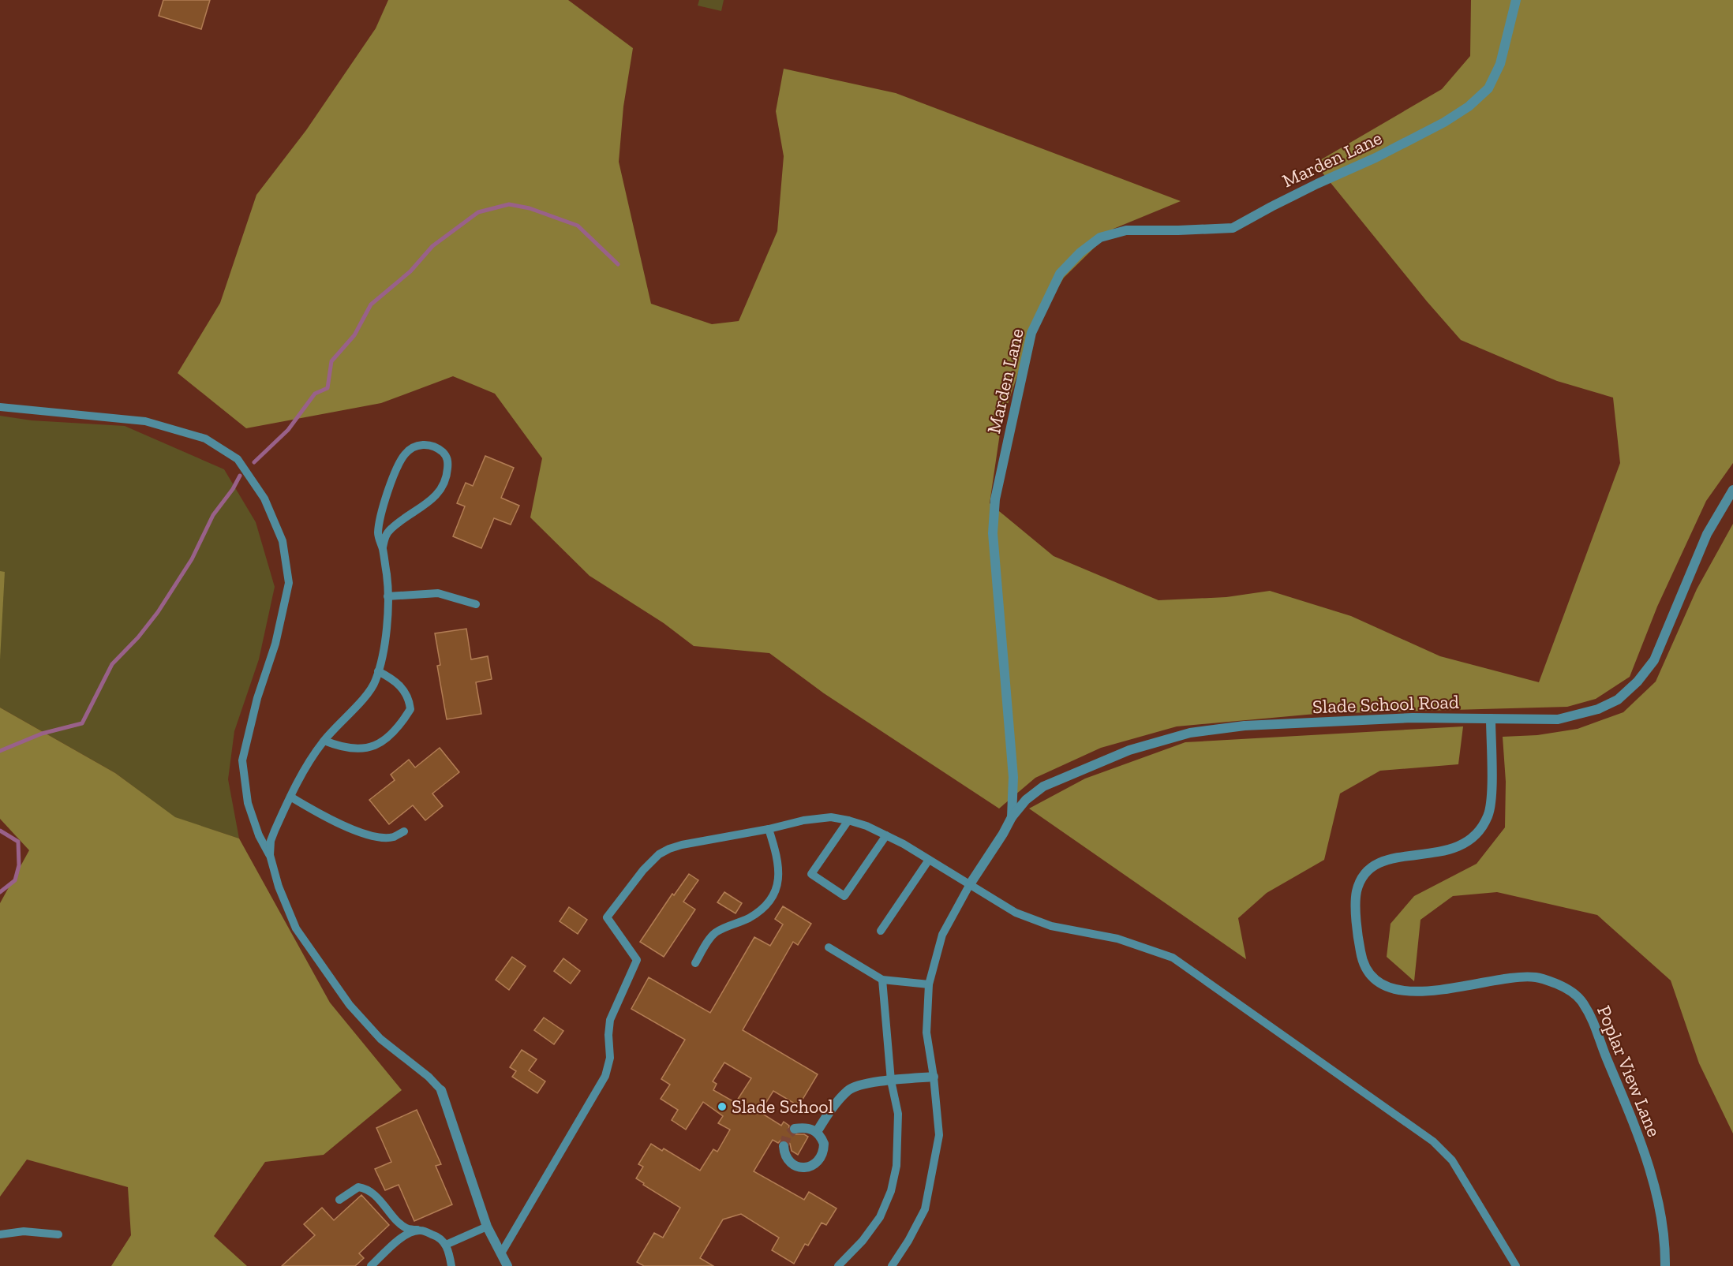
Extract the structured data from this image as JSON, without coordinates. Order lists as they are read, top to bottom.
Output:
{
  "streets": {
    "street": ["Marden Lane", "Slade School Road", "Poplar View Lane"]
  },
  "crossings": [
    ["Marden Lane", "Slade School Road"],
    ["Slade School Road", "Poplar View Lane"]
  ],
  "places": ["Slade School"]
}
